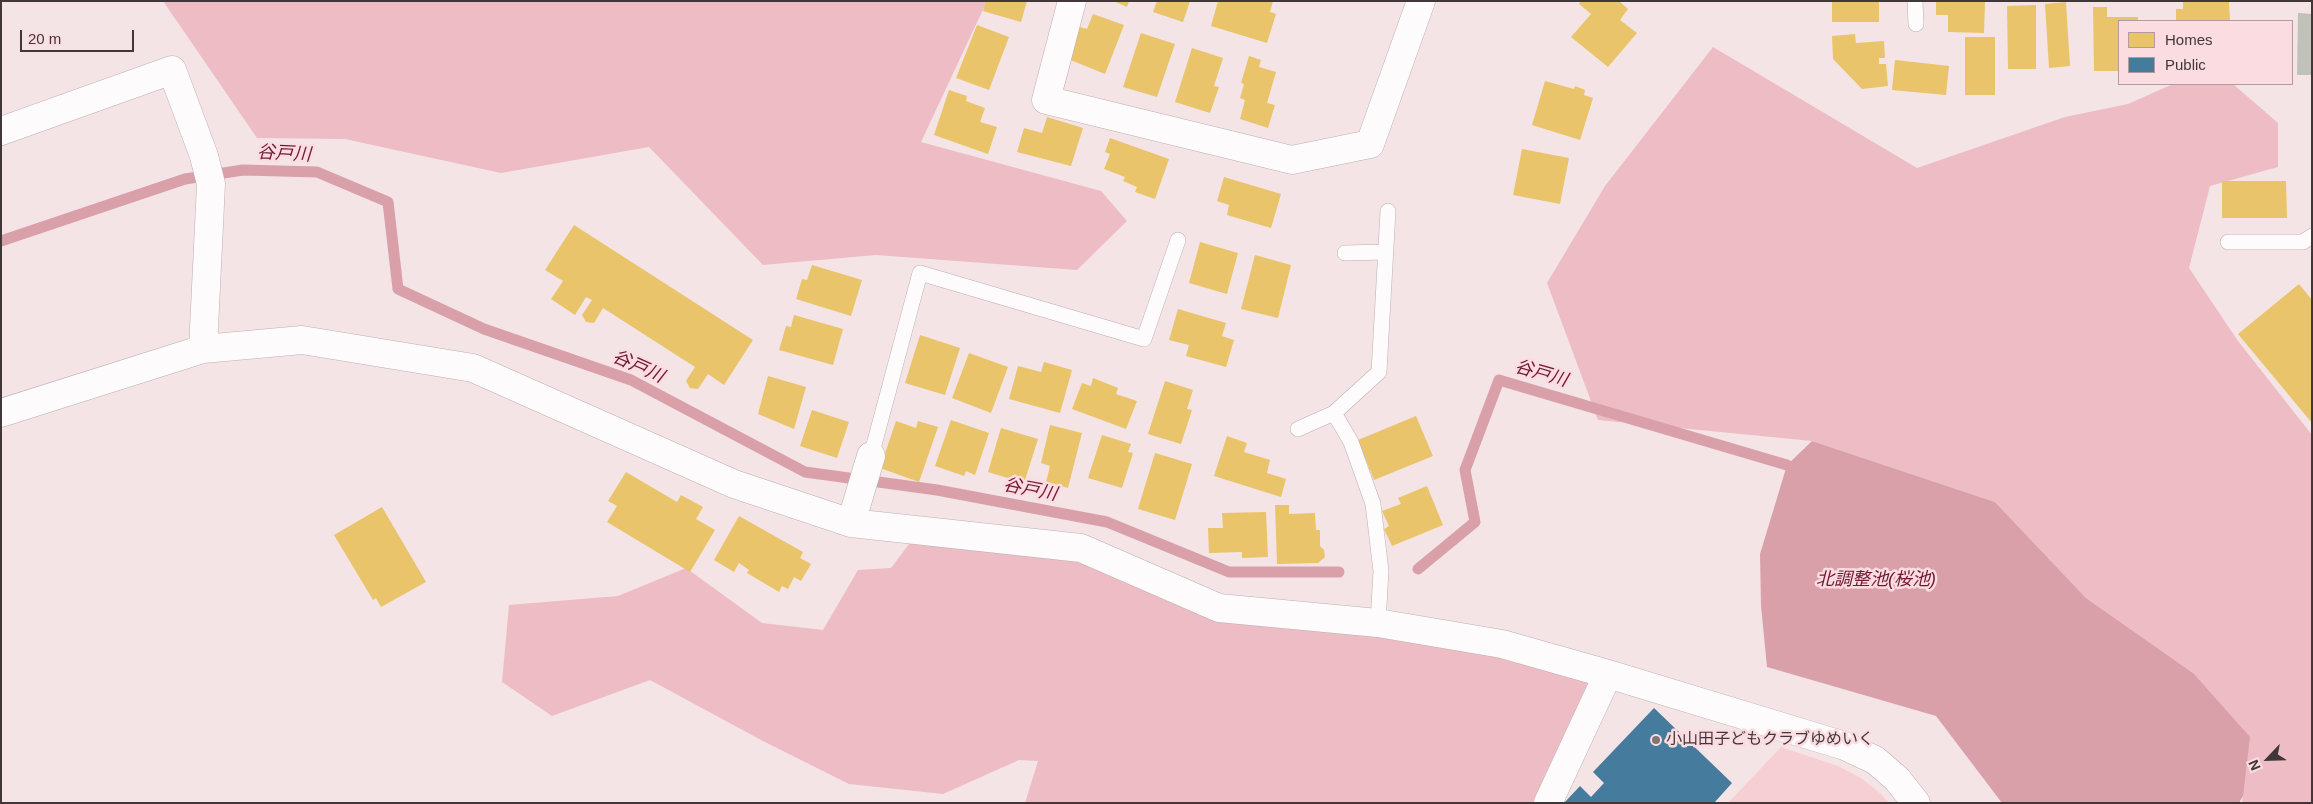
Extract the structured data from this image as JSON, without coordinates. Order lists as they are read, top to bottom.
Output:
{
  "water": ["谷戸川", "北調整池(桜池)"],
  "places": ["小山田子どもクラブゆめいく"],
  "legend": ["Homes", "Public"],
  "scale_bar": "20 m",
  "north": "bottom left"
}
